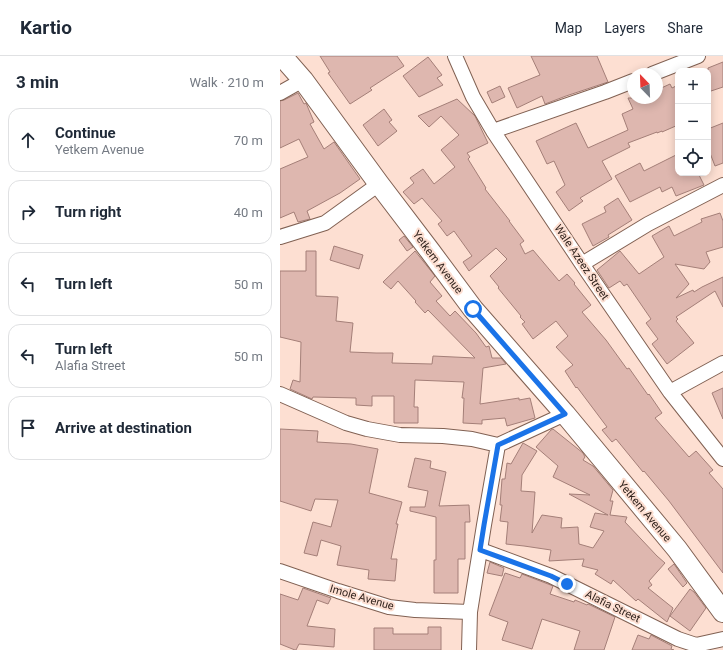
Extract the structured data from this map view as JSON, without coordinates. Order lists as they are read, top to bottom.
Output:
{
  "streets": {
    "street": [
      "Yetkem Avenue",
      "Wale Azeez Street",
      "Imole Avenue",
      "Alafia Street"
    ]
  },
  "north": "top left",
  "page": {
    "header": "Kartio",
    "nav": ["Map", "Layers", "Share"],
    "heading": ["3 min", "Walk · 210 m"],
    "map_buttons": ["+", "−"],
    "list": [
      ["Continue", "Yetkem Avenue", "70 m"],
      ["Turn right", "40 m"],
      ["Turn left", "50 m"],
      ["Turn left", "Alafia Street", "50 m"],
      "Arrive at destination"
    ]
  }
}
